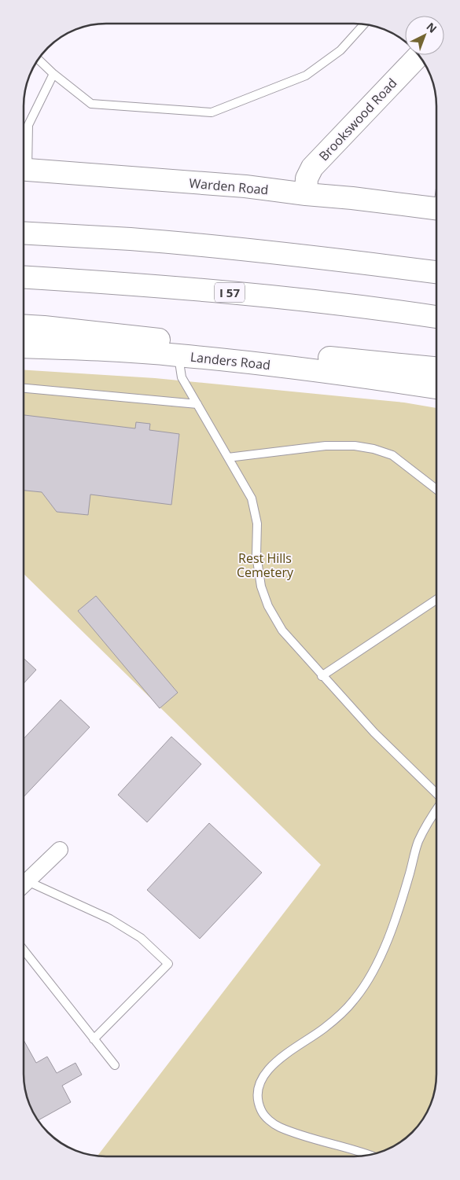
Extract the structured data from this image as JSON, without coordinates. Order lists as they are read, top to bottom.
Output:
{
  "streets": {
    "main road": [
      "Brookswood Road",
      "Warden Road",
      "I 57",
      "Landers Road"
    ]
  },
  "crossings": [
    ["Brookswood Road", "Warden Road"]
  ],
  "parks": ["Rest Hills Cemetery"],
  "north": "top right"
}
